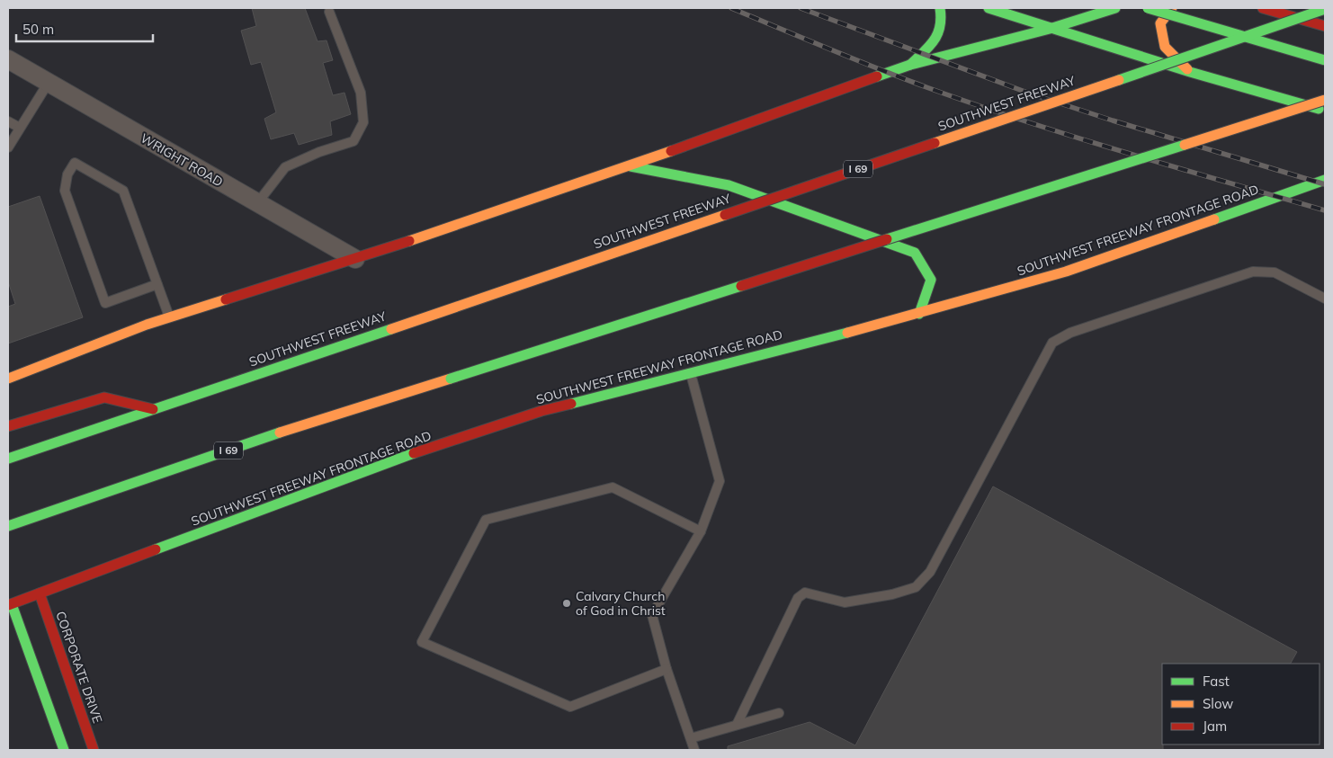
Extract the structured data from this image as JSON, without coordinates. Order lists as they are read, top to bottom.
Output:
{
  "streets": {
    "main road": [
      "SOUTHWEST FREEWAY",
      "I 69",
      "SOUTHWEST FREEWAY FRONTAGE ROAD",
      "CORPORATE DRIVE"
    ],
    "street": ["WRIGHT ROAD"]
  },
  "crossings": [
    ["SOUTHWEST FREEWAY FRONTAGE ROAD", "CORPORATE DRIVE"]
  ],
  "places": ["Calvary Church of God in Christ"],
  "legend": ["Fast", "Slow", "Jam"],
  "scale_bar": "50 m"
}
